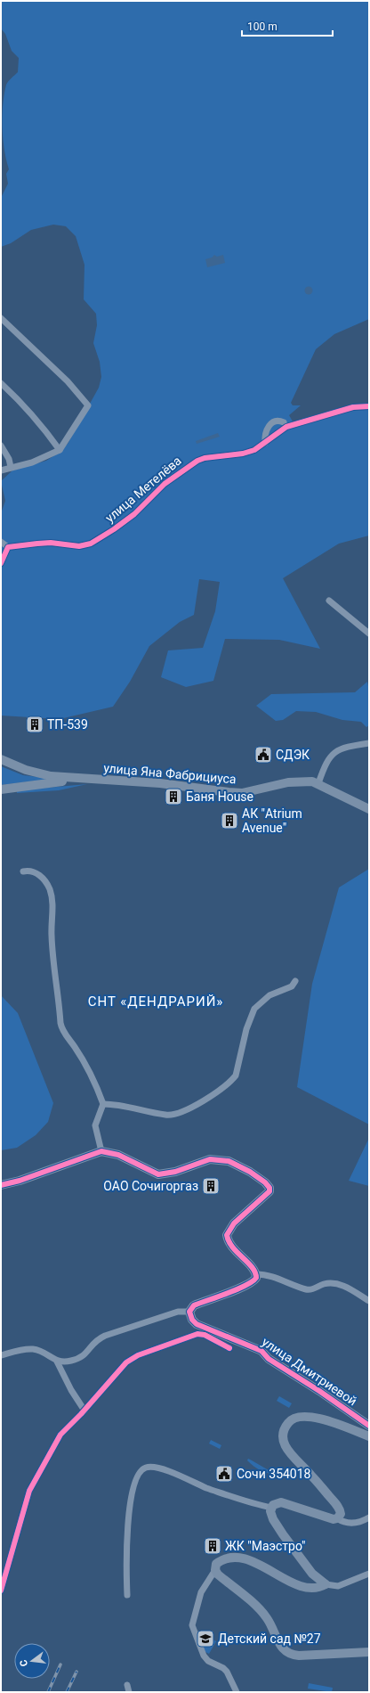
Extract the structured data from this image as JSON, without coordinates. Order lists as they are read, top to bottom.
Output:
{
  "streets": {
    "street": ["улица Метелёва", "улица Яна Фабрициуса", "улица Дмитриевой"]
  },
  "districts": ["СНТ «ДЕНДРАРИЙ»"],
  "places": {
    "building": [
      "ТП-539",
      "Баня House",
      "АК \"Atrium Avenue\"",
      "ОАО Сочигоргаз",
      "ЖК \"Маэстро\""
    ],
    "public building": ["СДЭК", "Сочи 354018"],
    "school or university": ["Детский сад №27"]
  },
  "scale_bar": "100 m",
  "north": "left"
}
